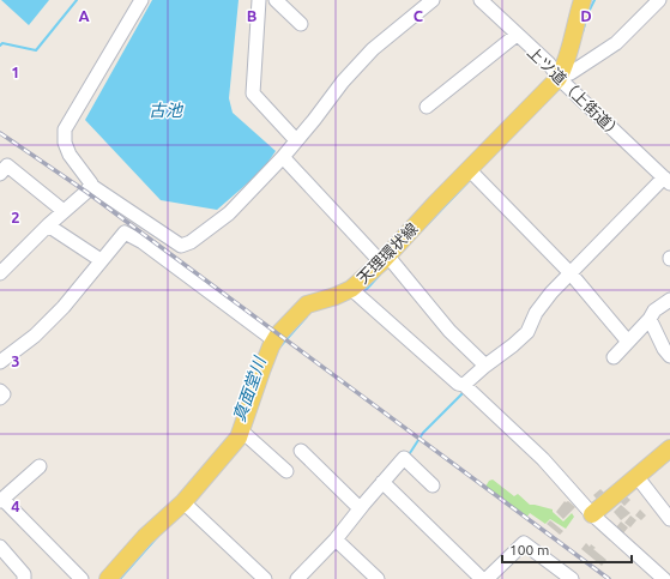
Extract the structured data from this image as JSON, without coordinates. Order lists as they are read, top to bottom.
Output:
{
  "streets": {
    "main road": ["天理環状線"],
    "street": ["上ツ道（上街道）"]
  },
  "crossings": [
    ["上ツ道（上街道）", "天理環状線"]
  ],
  "water": ["古池", "真面堂川"],
  "scale_bar": "100 m",
  "grid": {
    "columns": [
      "A",
      "B",
      "C",
      "D"
    ],
    "rows": [
      "1",
      "2",
      "3",
      "4"
    ]
  }
}
